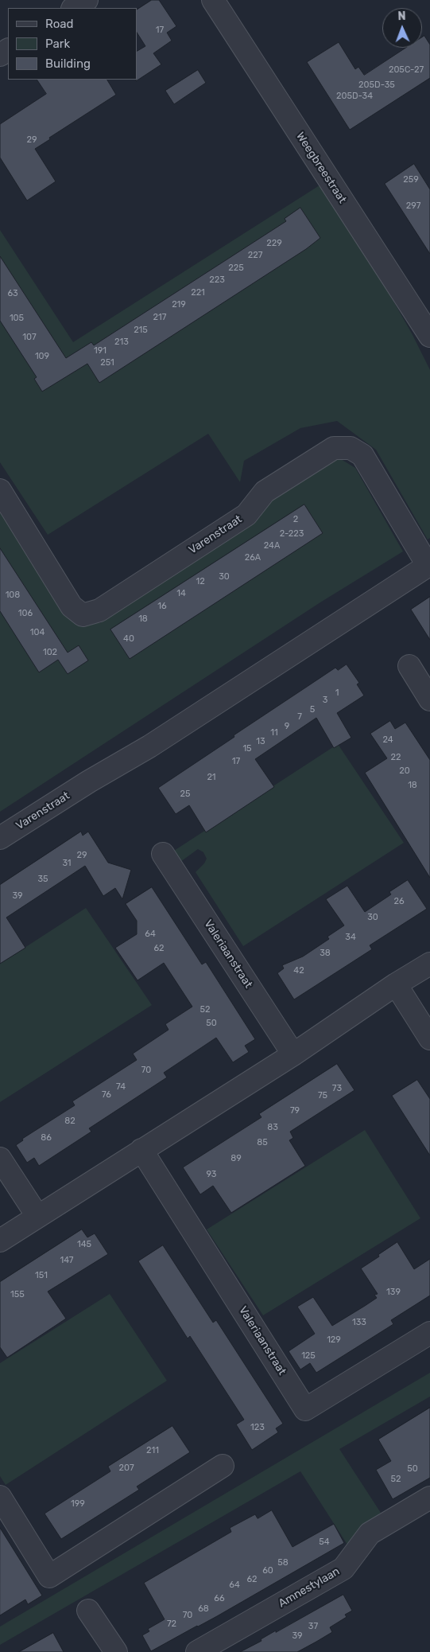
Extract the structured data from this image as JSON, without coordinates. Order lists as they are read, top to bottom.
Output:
{
  "streets": {
    "street": [
      "Weegbreestraat",
      "Varenstraat",
      "Valeriaanstraat",
      "Amnestylaan"
    ]
  },
  "house_numbers": [
    "17",
    "205C-27",
    "205D-35",
    "205D-34",
    "29",
    "259",
    "297",
    "229",
    "227",
    "225",
    "223",
    "221",
    "63",
    "219",
    "217",
    "105",
    "215",
    "107",
    "213",
    "191",
    "109",
    "251",
    "2",
    "2-223",
    "24A",
    "26A",
    "30",
    "12",
    "14",
    "108",
    "16",
    "106",
    "18",
    "104",
    "40",
    "102",
    "1",
    "3",
    "5",
    "7",
    "9",
    "11",
    "24",
    "13",
    "15",
    "22",
    "17",
    "20",
    "21",
    "18",
    "25",
    "29",
    "31",
    "35",
    "39",
    "26",
    "30",
    "64",
    "34",
    "62",
    "38",
    "42",
    "52",
    "50",
    "70",
    "74",
    "73",
    "76",
    "75",
    "79",
    "82",
    "83",
    "86",
    "85",
    "89",
    "93",
    "145",
    "147",
    "151",
    "139",
    "155",
    "133",
    "129",
    "125",
    "123",
    "211",
    "207",
    "50",
    "52",
    "199",
    "54",
    "58",
    "60",
    "62",
    "64",
    "66",
    "68",
    "70",
    "72",
    "37",
    "39"
  ],
  "legend": ["Road", "Park", "Building"],
  "north": "top"
}
